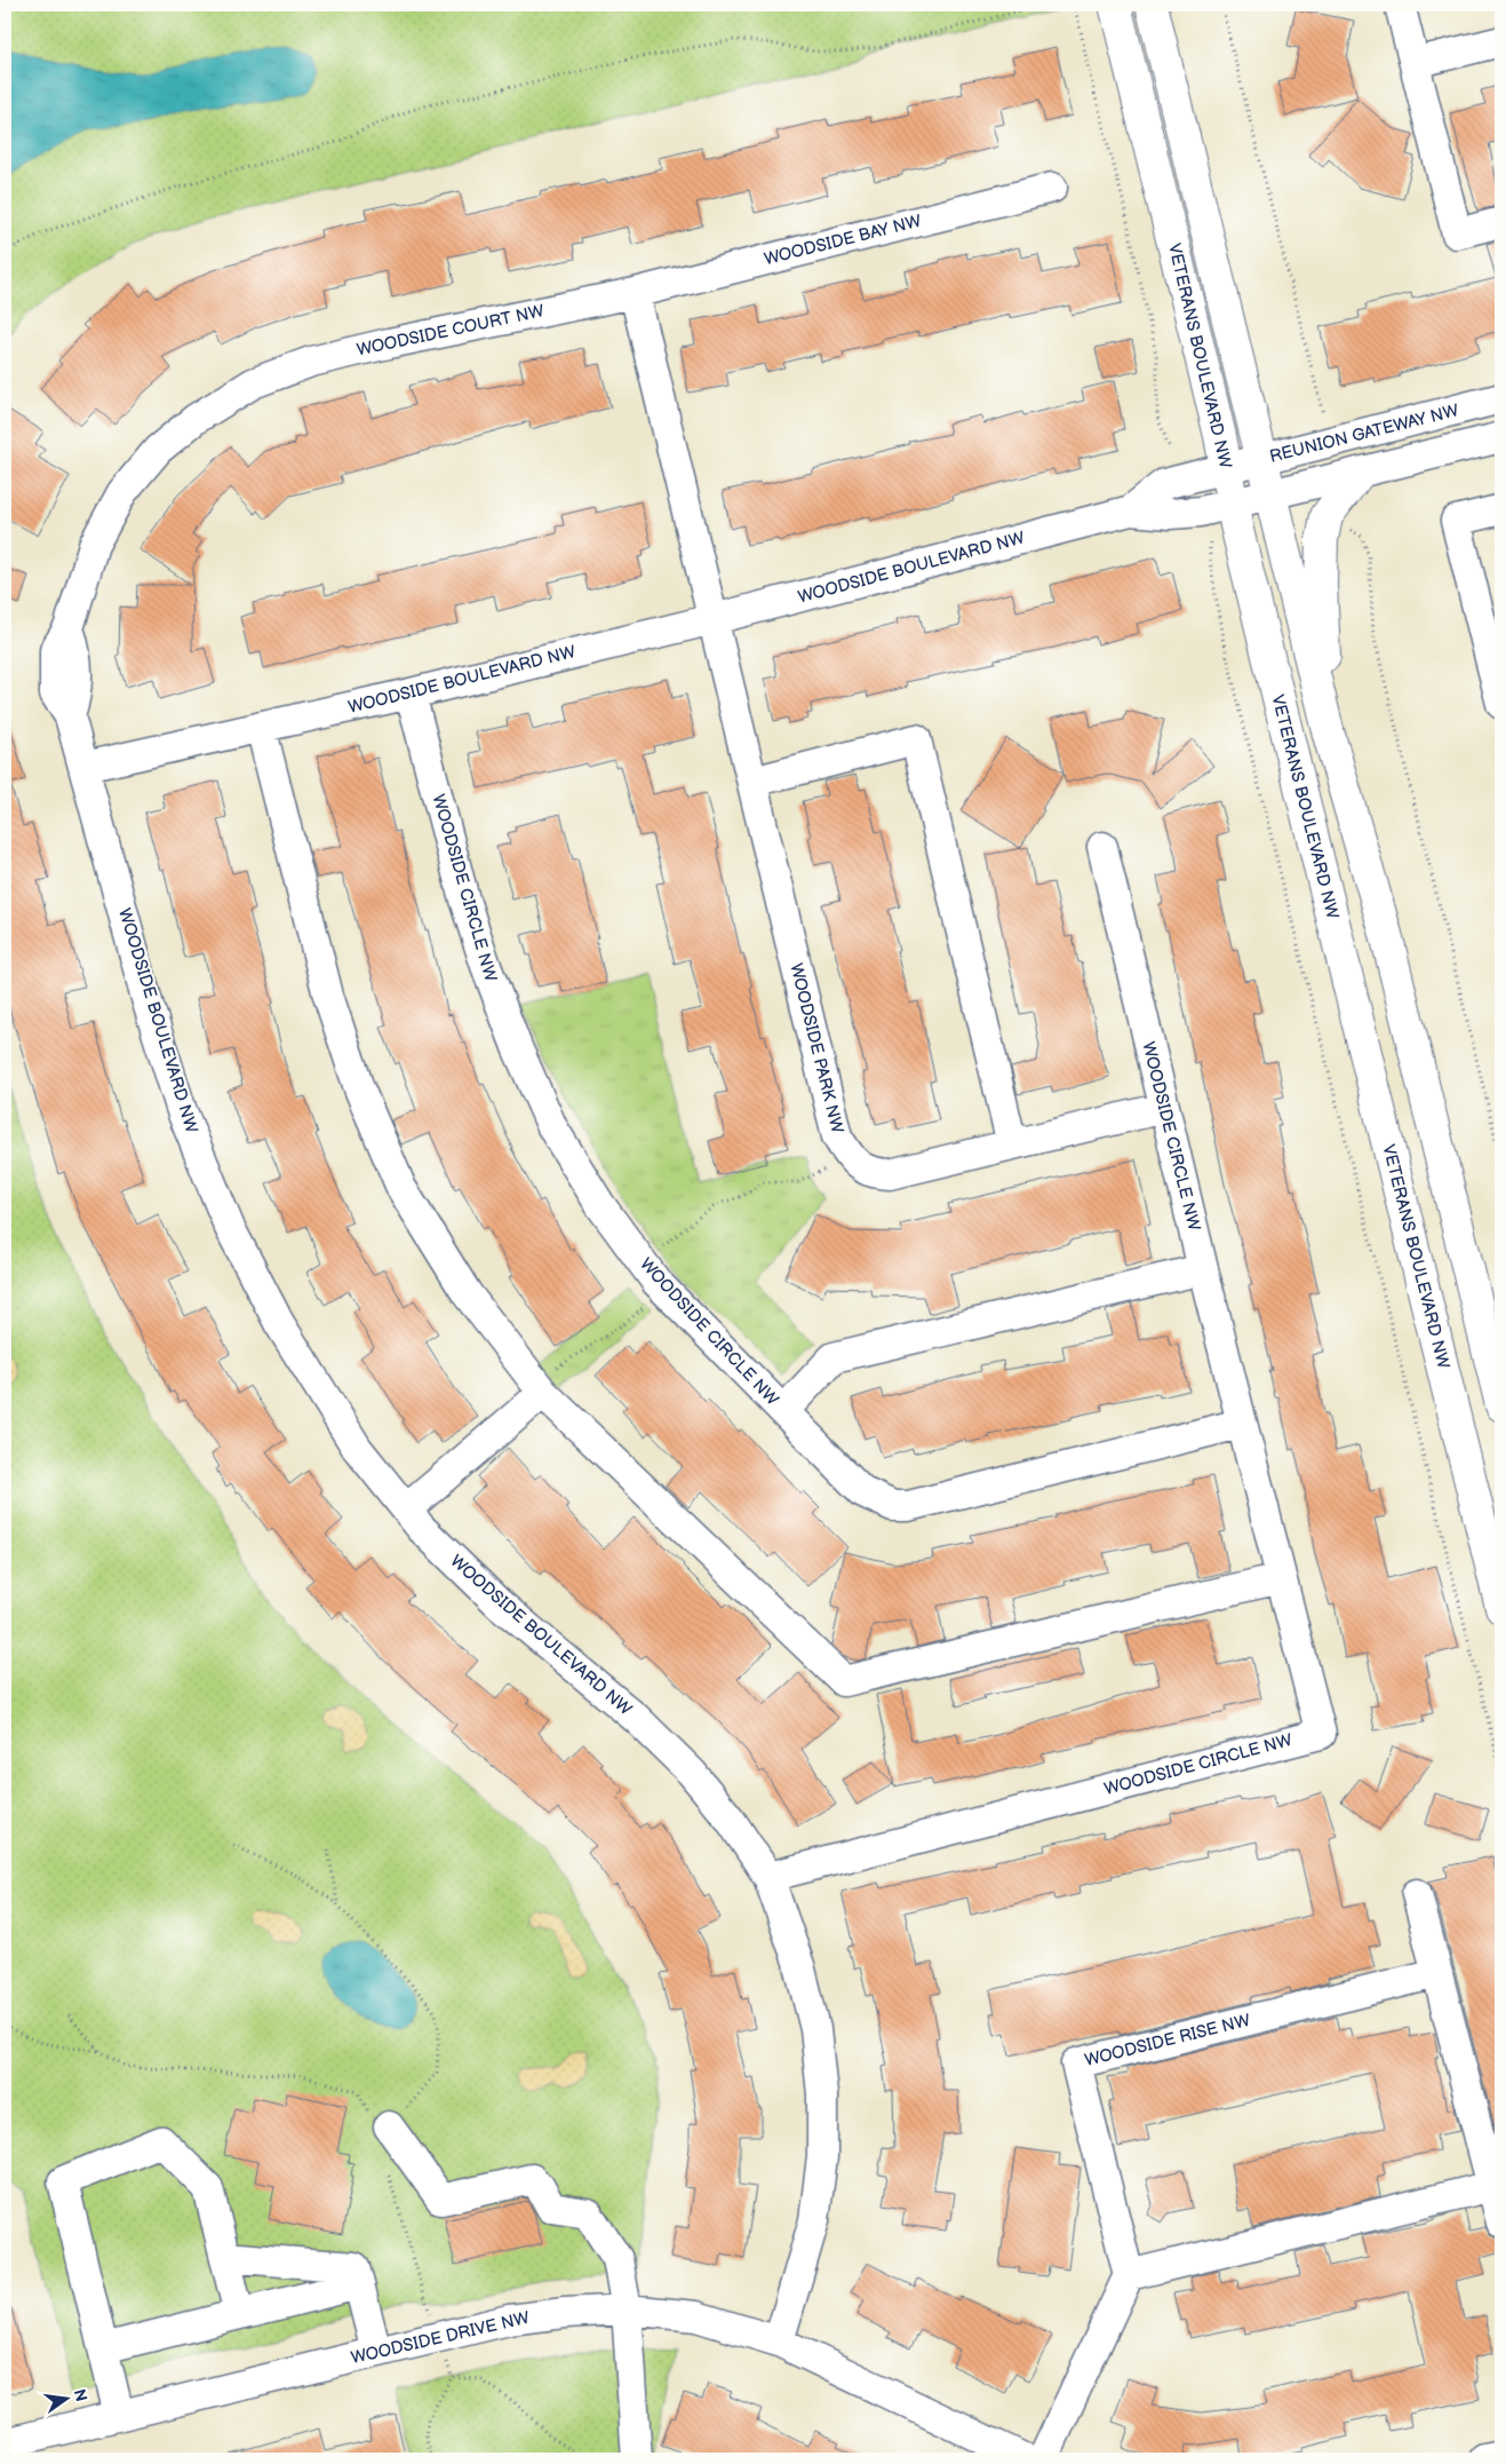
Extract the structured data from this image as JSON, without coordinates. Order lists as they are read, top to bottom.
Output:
{
  "streets": {
    "main road": ["VETERANS BOULEVARD NW"],
    "street": [
      "WOODSIDE BAY NW",
      "WOODSIDE COURT NW",
      "REUNION GATEWAY NW",
      "WOODSIDE BOULEVARD NW",
      "WOODSIDE CIRCLE NW",
      "WOODSIDE PARK NW",
      "WOODSIDE RISE NW",
      "WOODSIDE DRIVE NW"
    ]
  },
  "crossings": [
    ["WOODSIDE BAY NW", "WOODSIDE COURT NW"],
    ["WOODSIDE COURT NW", "WOODSIDE BOULEVARD NW"],
    ["VETERANS BOULEVARD NW", "REUNION GATEWAY NW"],
    ["VETERANS BOULEVARD NW", "WOODSIDE BOULEVARD NW"],
    ["REUNION GATEWAY NW", "WOODSIDE BOULEVARD NW"],
    ["WOODSIDE BOULEVARD NW", "WOODSIDE CIRCLE NW"],
    ["WOODSIDE BOULEVARD NW", "WOODSIDE PARK NW"],
    ["WOODSIDE BOULEVARD NW", "WOODSIDE DRIVE NW"],
    ["WOODSIDE CIRCLE NW", "WOODSIDE PARK NW"]
  ],
  "north": "right"
}
